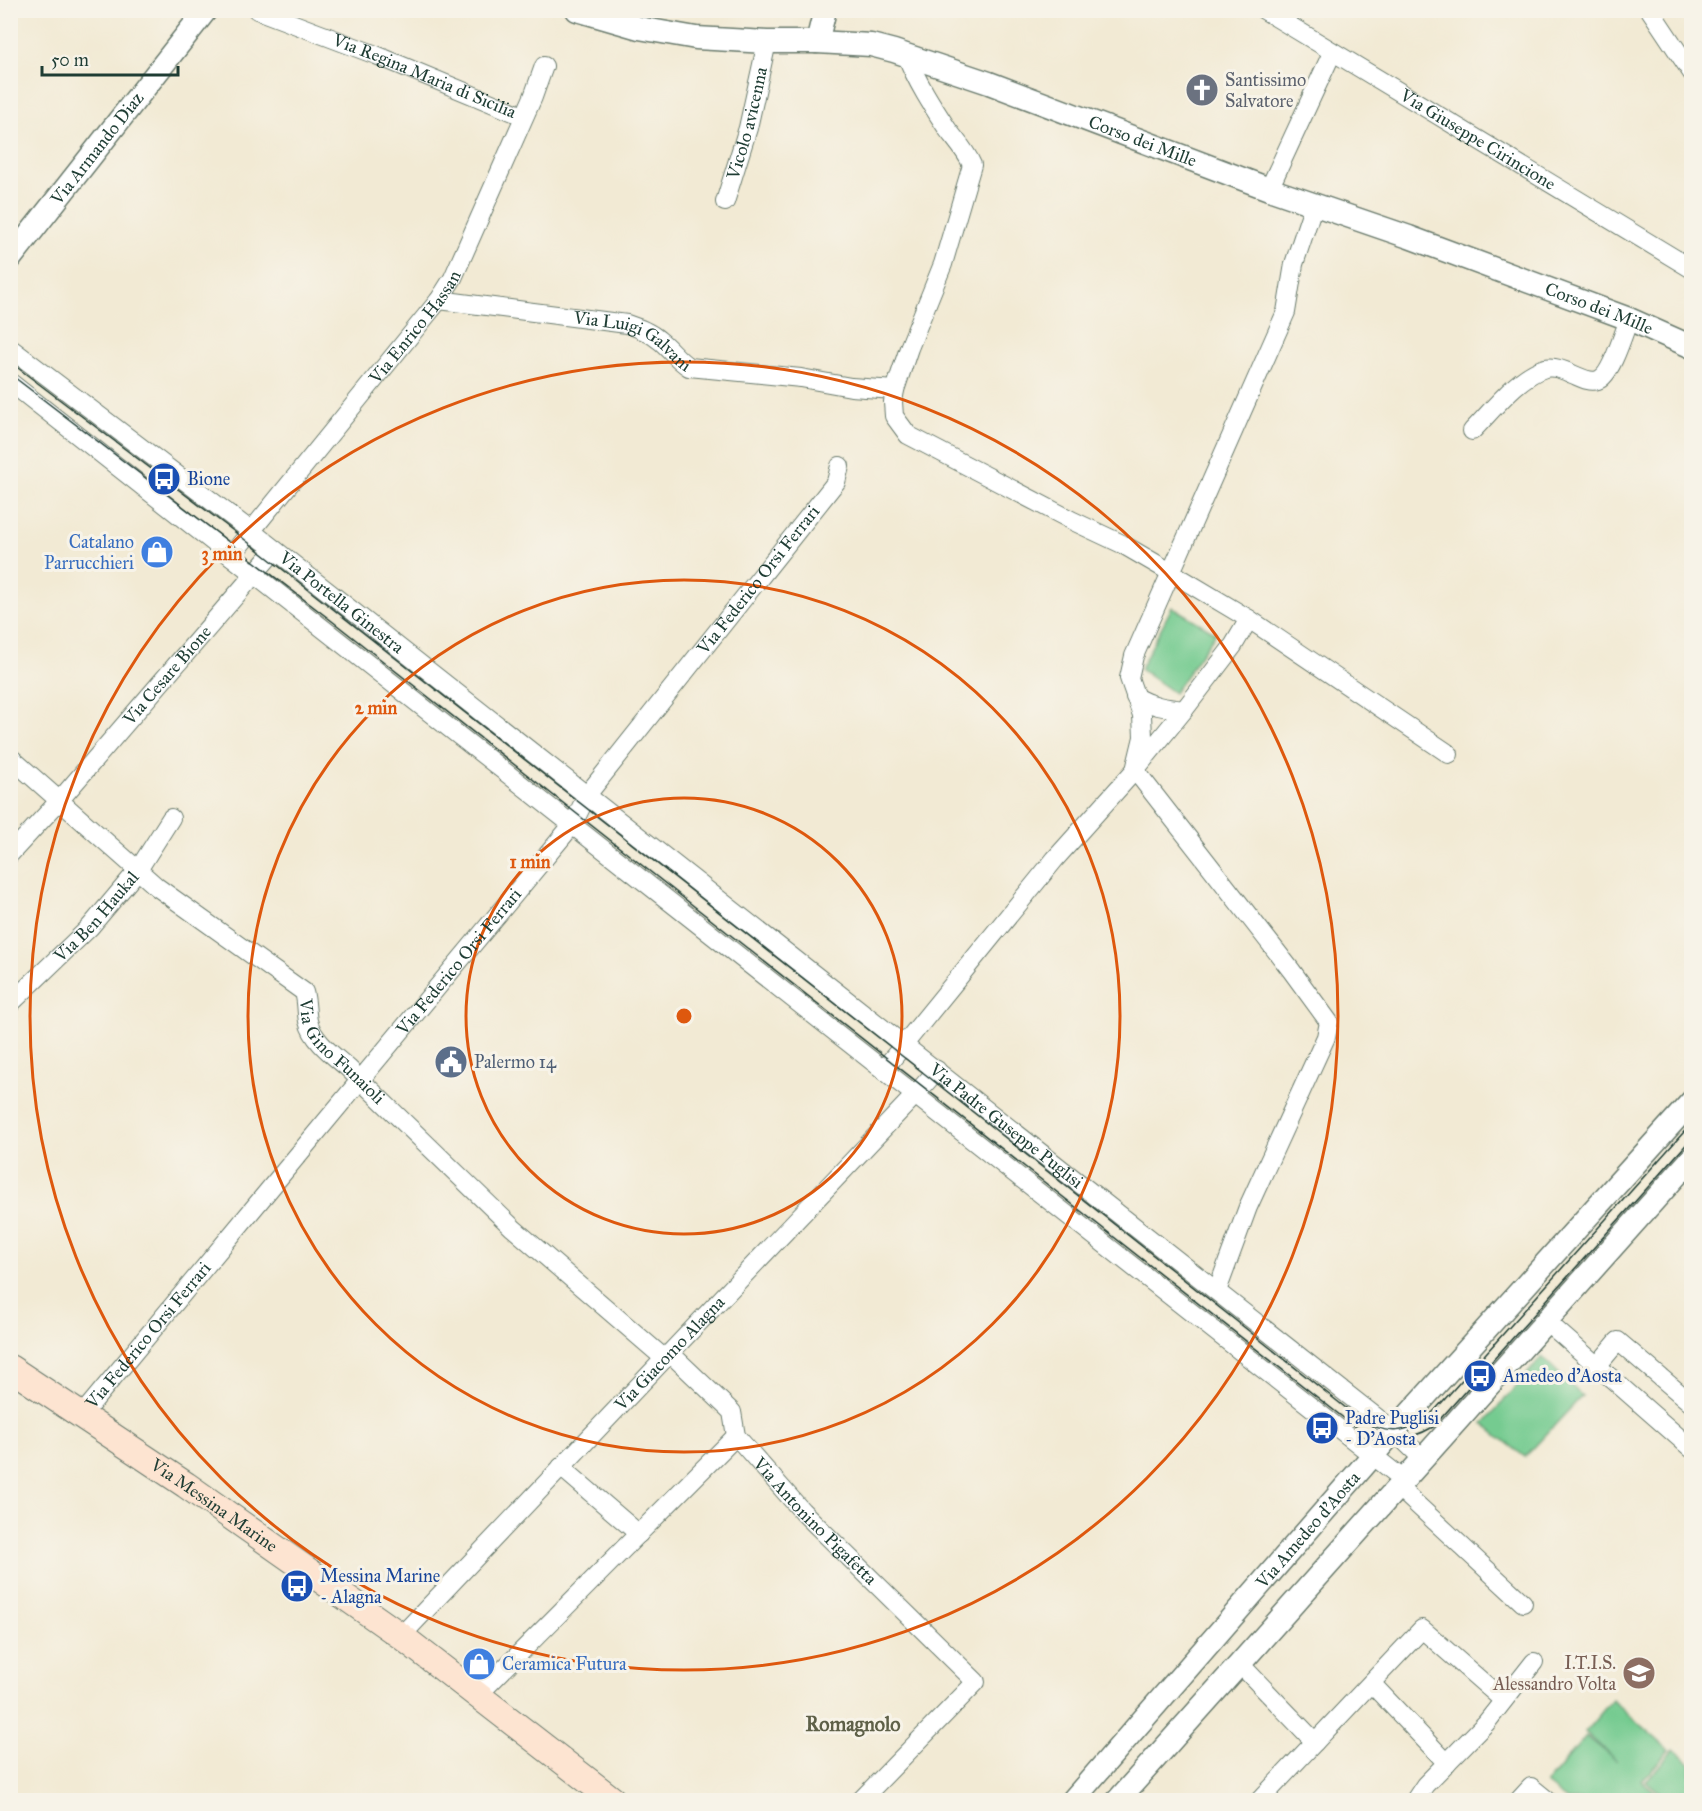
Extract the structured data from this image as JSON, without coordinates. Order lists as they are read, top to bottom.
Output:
{
  "streets": {
    "main road": ["Via Messina Marine"],
    "street": [
      "Via Regina Maria di Sicilia",
      "Vicolo avicenna",
      "Via Giuseppe Cirincione",
      "Corso dei Mille",
      "Via Armando Diaz",
      "Via Enrico Hassan",
      "Via Luigi Galvani",
      "Via Federico Orsi Ferrari",
      "Via Portella Ginestra",
      "Via Cesare Bione",
      "Via Ben Haukal",
      "Via Gino Funaioli",
      "Via Padre Guseppe Puglisi",
      "Via Giacomo Alagna",
      "Via Antonino Pigafetta",
      "Via Amedeo d'Aosta"
    ]
  },
  "crossings": [
    ["Via Regina Maria di Sicilia", "Via Enrico Hassan"],
    ["Vicolo avicenna", "Corso dei Mille"],
    ["Via Enrico Hassan", "Via Luigi Galvani"],
    ["Via Enrico Hassan", "Via Portella Ginestra"],
    ["Via Federico Orsi Ferrari", "Via Portella Ginestra"],
    ["Via Federico Orsi Ferrari", "Via Gino Funaioli"],
    ["Via Federico Orsi Ferrari", "Via Padre Guseppe Puglisi"],
    ["Via Federico Orsi Ferrari", "Via Messina Marine"],
    ["Via Portella Ginestra", "Via Cesare Bione"],
    ["Via Portella Ginestra", "Via Padre Guseppe Puglisi"],
    ["Via Cesare Bione", "Via Gino Funaioli"],
    ["Via Ben Haukal", "Via Gino Funaioli"],
    ["Via Gino Funaioli", "Via Giacomo Alagna"],
    ["Via Gino Funaioli", "Via Antonino Pigafetta"],
    ["Via Padre Guseppe Puglisi", "Via Giacomo Alagna"],
    ["Via Padre Guseppe Puglisi", "Via Amedeo d'Aosta"],
    ["Via Giacomo Alagna", "Via Messina Marine"],
    ["Via Giacomo Alagna", "Via Antonino Pigafetta"]
  ],
  "districts": ["Romagnolo"],
  "places": {
    "church": ["Santissimo Salvatore"],
    "bus stop": [
      "Bione",
      "Amedeo d'Aosta",
      "Padre Puglisi - D'Aosta",
      "Messina Marine - Alagna"
    ],
    "shop": ["Catalano Parrucchieri", "Ceramica Futura"],
    "public building": ["Palermo 14"],
    "school or university": ["I.T.I.S. Alessandro Volta"]
  },
  "scale_bar": "50 m",
  "rings": ["3 min", "2 min", "1 min"]
}
